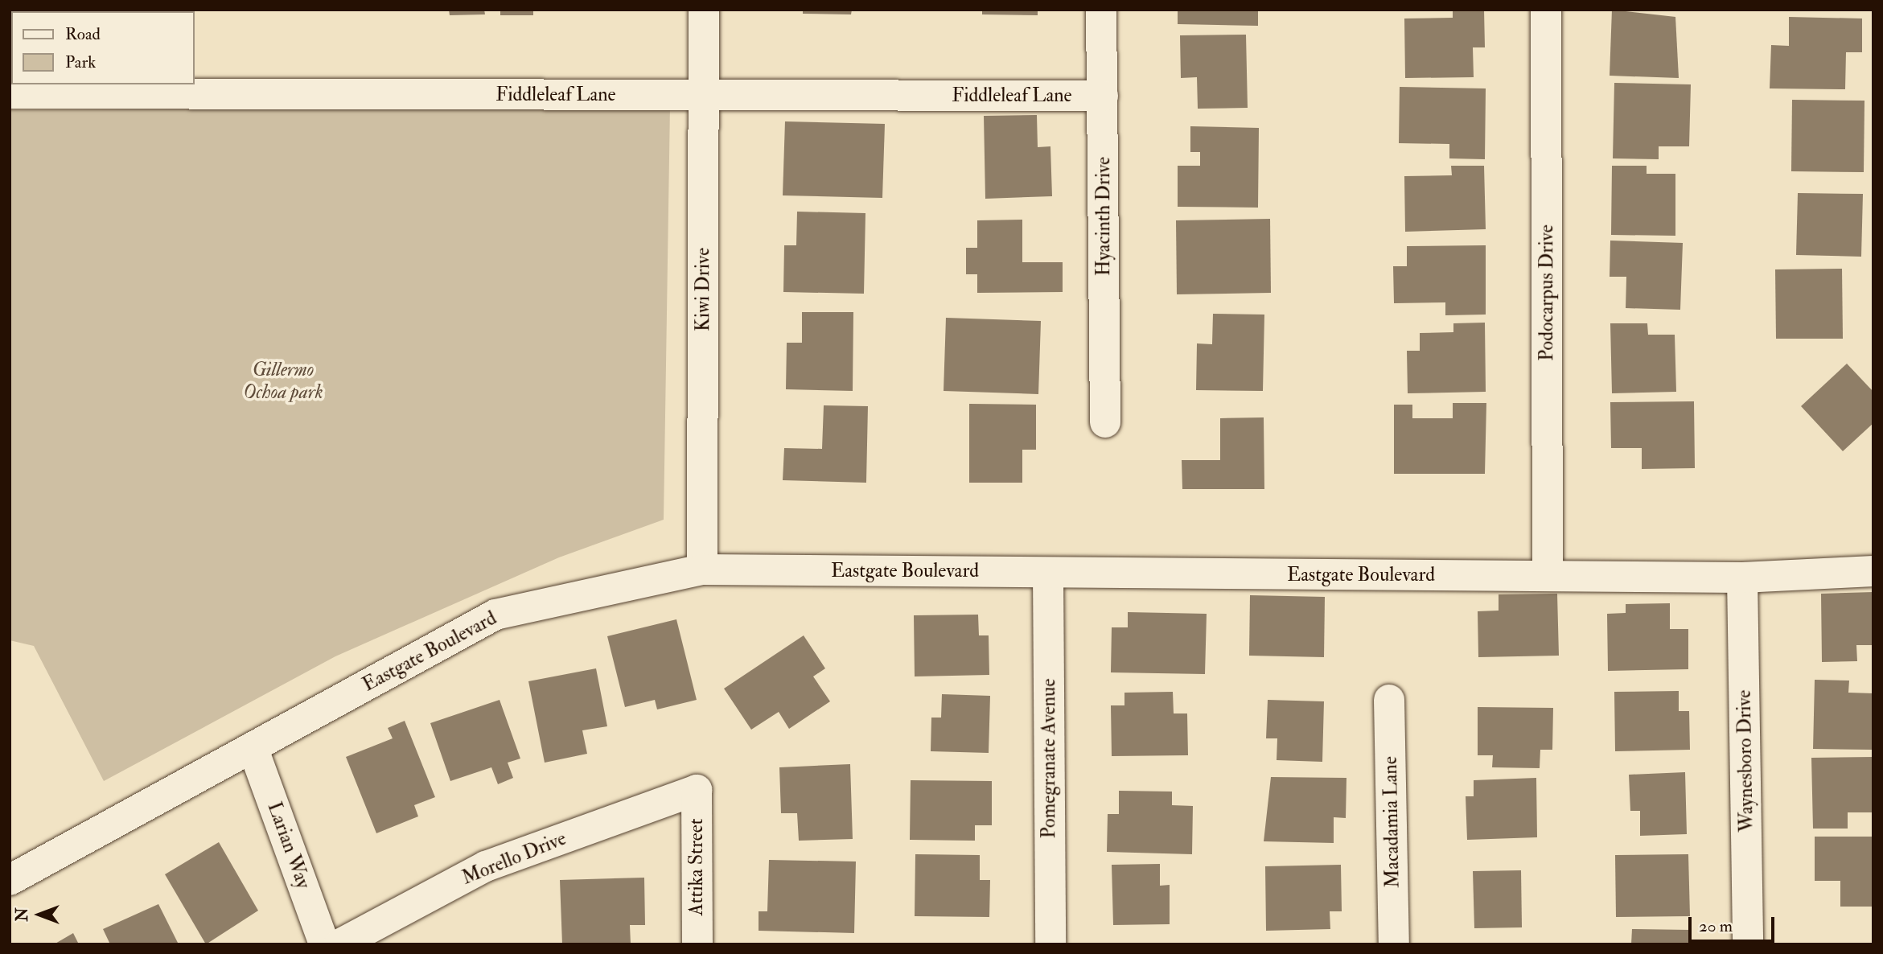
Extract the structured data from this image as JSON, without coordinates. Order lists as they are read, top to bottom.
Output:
{
  "streets": {
    "street": [
      "Fiddleleaf Lane",
      "Hyacinth Drive",
      "Kiwi Drive",
      "Podocarpus Drive",
      "Eastgate Boulevard",
      "Pomegranate Avenue",
      "Waynesboro Drive",
      "Macadamia Lane",
      "Larian Way",
      "Morello Drive",
      "Attika Street"
    ]
  },
  "crossings": [
    ["Fiddleleaf Lane", "Hyacinth Drive"],
    ["Fiddleleaf Lane", "Kiwi Drive"],
    ["Kiwi Drive", "Eastgate Boulevard"],
    ["Podocarpus Drive", "Eastgate Boulevard"],
    ["Eastgate Boulevard", "Pomegranate Avenue"],
    ["Eastgate Boulevard", "Waynesboro Drive"],
    ["Eastgate Boulevard", "Larian Way"],
    ["Morello Drive", "Attika Street"]
  ],
  "parks": ["Gillermo Ochoa park"],
  "legend": ["Road", "Park"],
  "scale_bar": "20 m",
  "north": "left"
}
